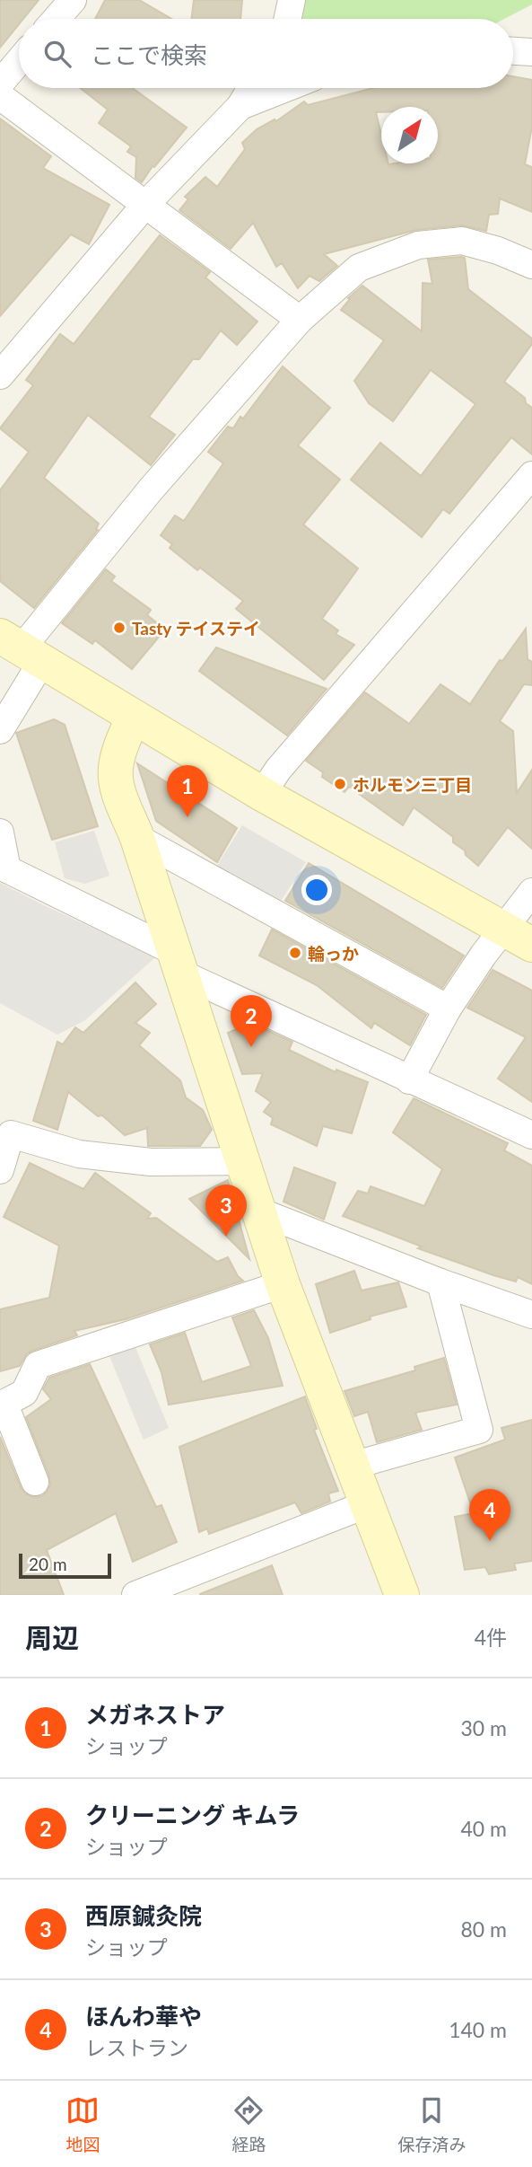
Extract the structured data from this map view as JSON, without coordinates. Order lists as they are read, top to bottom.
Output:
{
  "places": ["Tasty テイステイ", "ホルモン三丁目", "輪っか"],
  "scale_bar": "20 m",
  "north": "top right",
  "page": {
    "search": "ここで検索",
    "pins": [
      "1",
      "2",
      "3",
      "4"
    ],
    "scale": "20 m",
    "heading": ["周辺", "4件"],
    "list": [
      {
        "mark": "1",
        "name": "メガネストア",
        "note": "ショップ",
        "value": "30 m"
      },
      {
        "mark": "2",
        "name": "クリーニング キムラ",
        "note": "ショップ",
        "value": "40 m"
      },
      {
        "mark": "3",
        "name": "西原鍼灸院",
        "note": "ショップ",
        "value": "80 m"
      },
      {
        "mark": "4",
        "name": "ほんわ華や",
        "note": "レストラン",
        "value": "140 m"
      }
    ],
    "nav": ["地図", "経路", "保存済み"]
  }
}
